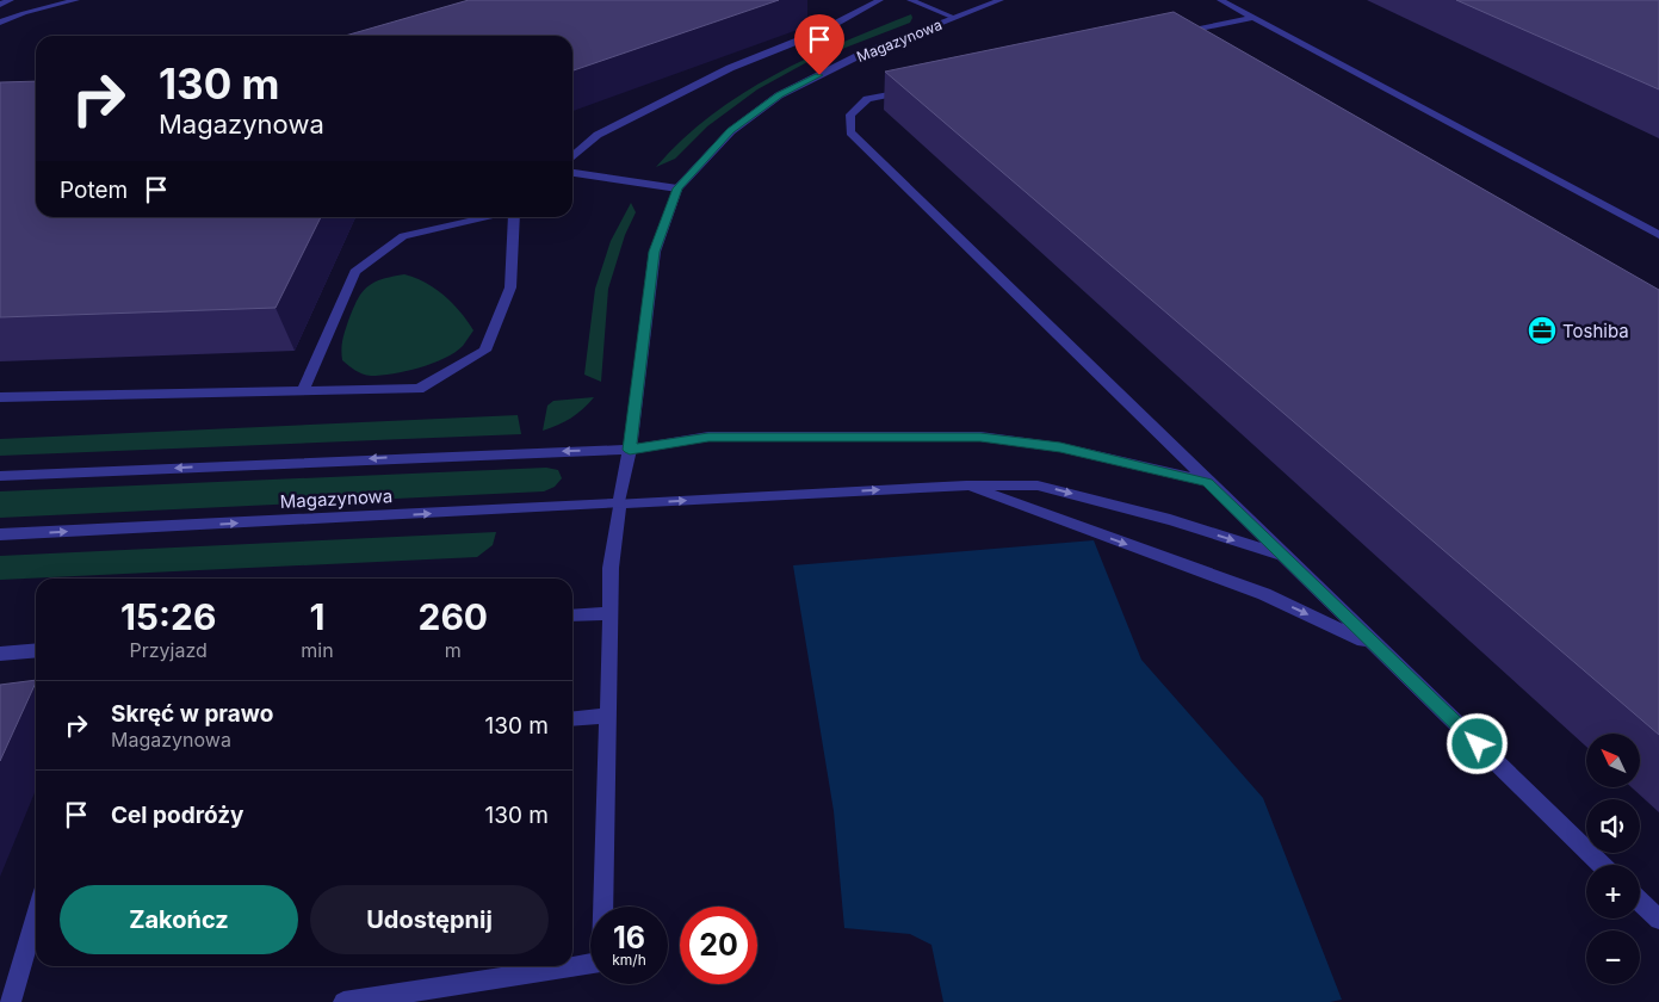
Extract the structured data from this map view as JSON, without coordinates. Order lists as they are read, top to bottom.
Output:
{
  "streets": {
    "street": ["Magazynowa"]
  },
  "places": {
    "office": ["Toshiba"]
  },
  "north": "top left",
  "page": {
    "turn": ["130 m", "Magazynowa"],
    "then": "Potem",
    "eta": [
      "15:26",
      "Przyjazd",
      "1",
      "min",
      "260",
      "m"
    ],
    "list": [
      {
        "name": "Skręć w prawo",
        "note": "Magazynowa",
        "value": "130 m"
      },
      {
        "name": "Cel podróży",
        "value": "130 m"
      }
    ],
    "map_buttons": ["+", "−"],
    "buttons": ["Zakończ", "Udostępnij"],
    "speed": "16 km/h",
    "limit": "20"
  }
}
